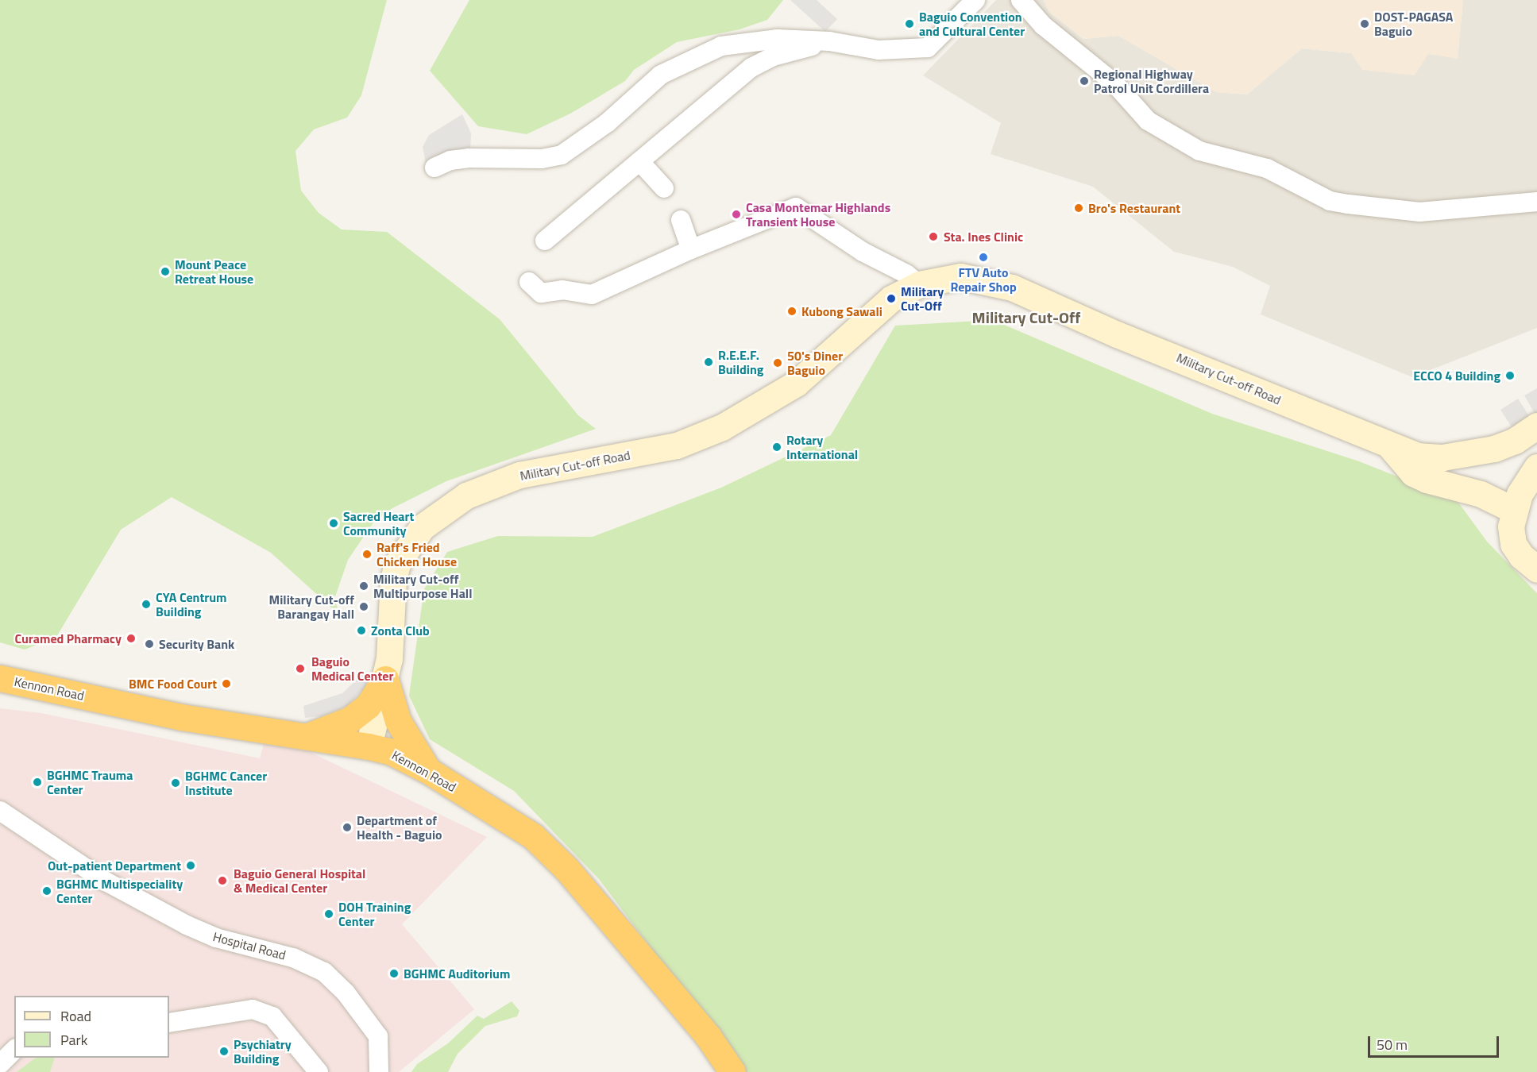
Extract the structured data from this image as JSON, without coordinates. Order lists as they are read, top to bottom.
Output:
{
  "streets": {
    "highway": ["Kennon Road"],
    "main road": ["Military Cut-off Road"],
    "street": ["Hospital Road"]
  },
  "crossings": [
    ["Military Cut-off Road", "Kennon Road"]
  ],
  "districts": ["Military Cut-Off"],
  "places": [
    "Baguio Convention and Cultural Center",
    "DOST-PAGASA Baguio",
    "Regional Highway Patrol Unit Cordillera",
    "Bro's Restaurant",
    "Casa Montemar Highlands Transient House",
    "Sta. Ines Clinic",
    "FTV Auto Repair Shop",
    "Mount Peace Retreat House",
    "Military Cut-Off",
    "Kubong Sawali",
    "R.E.E.F. Building",
    "50's Diner Baguio",
    "ECCO 4 Building",
    "Rotary International",
    "Sacred Heart Community",
    "Raff's Fried Chicken House",
    "Military Cut-off Multipurpose Hall",
    "CYA Centrum Building",
    "Military Cut-off Barangay Hall",
    "Zonta Club",
    "Curamed Pharmacy",
    "Security Bank",
    "Baguio Medical Center",
    "BMC Food Court",
    "BGHMC Trauma Center",
    "BGHMC Cancer Institute",
    "Department of Health - Baguio",
    "Out-patient Department",
    "Baguio General Hospital & Medical Center",
    "BGHMC Multispeciality Center",
    "DOH Training Center",
    "BGHMC Auditorium",
    "Psychiatry Building"
  ],
  "legend": ["Road", "Park"],
  "scale_bar": "50 m"
}
